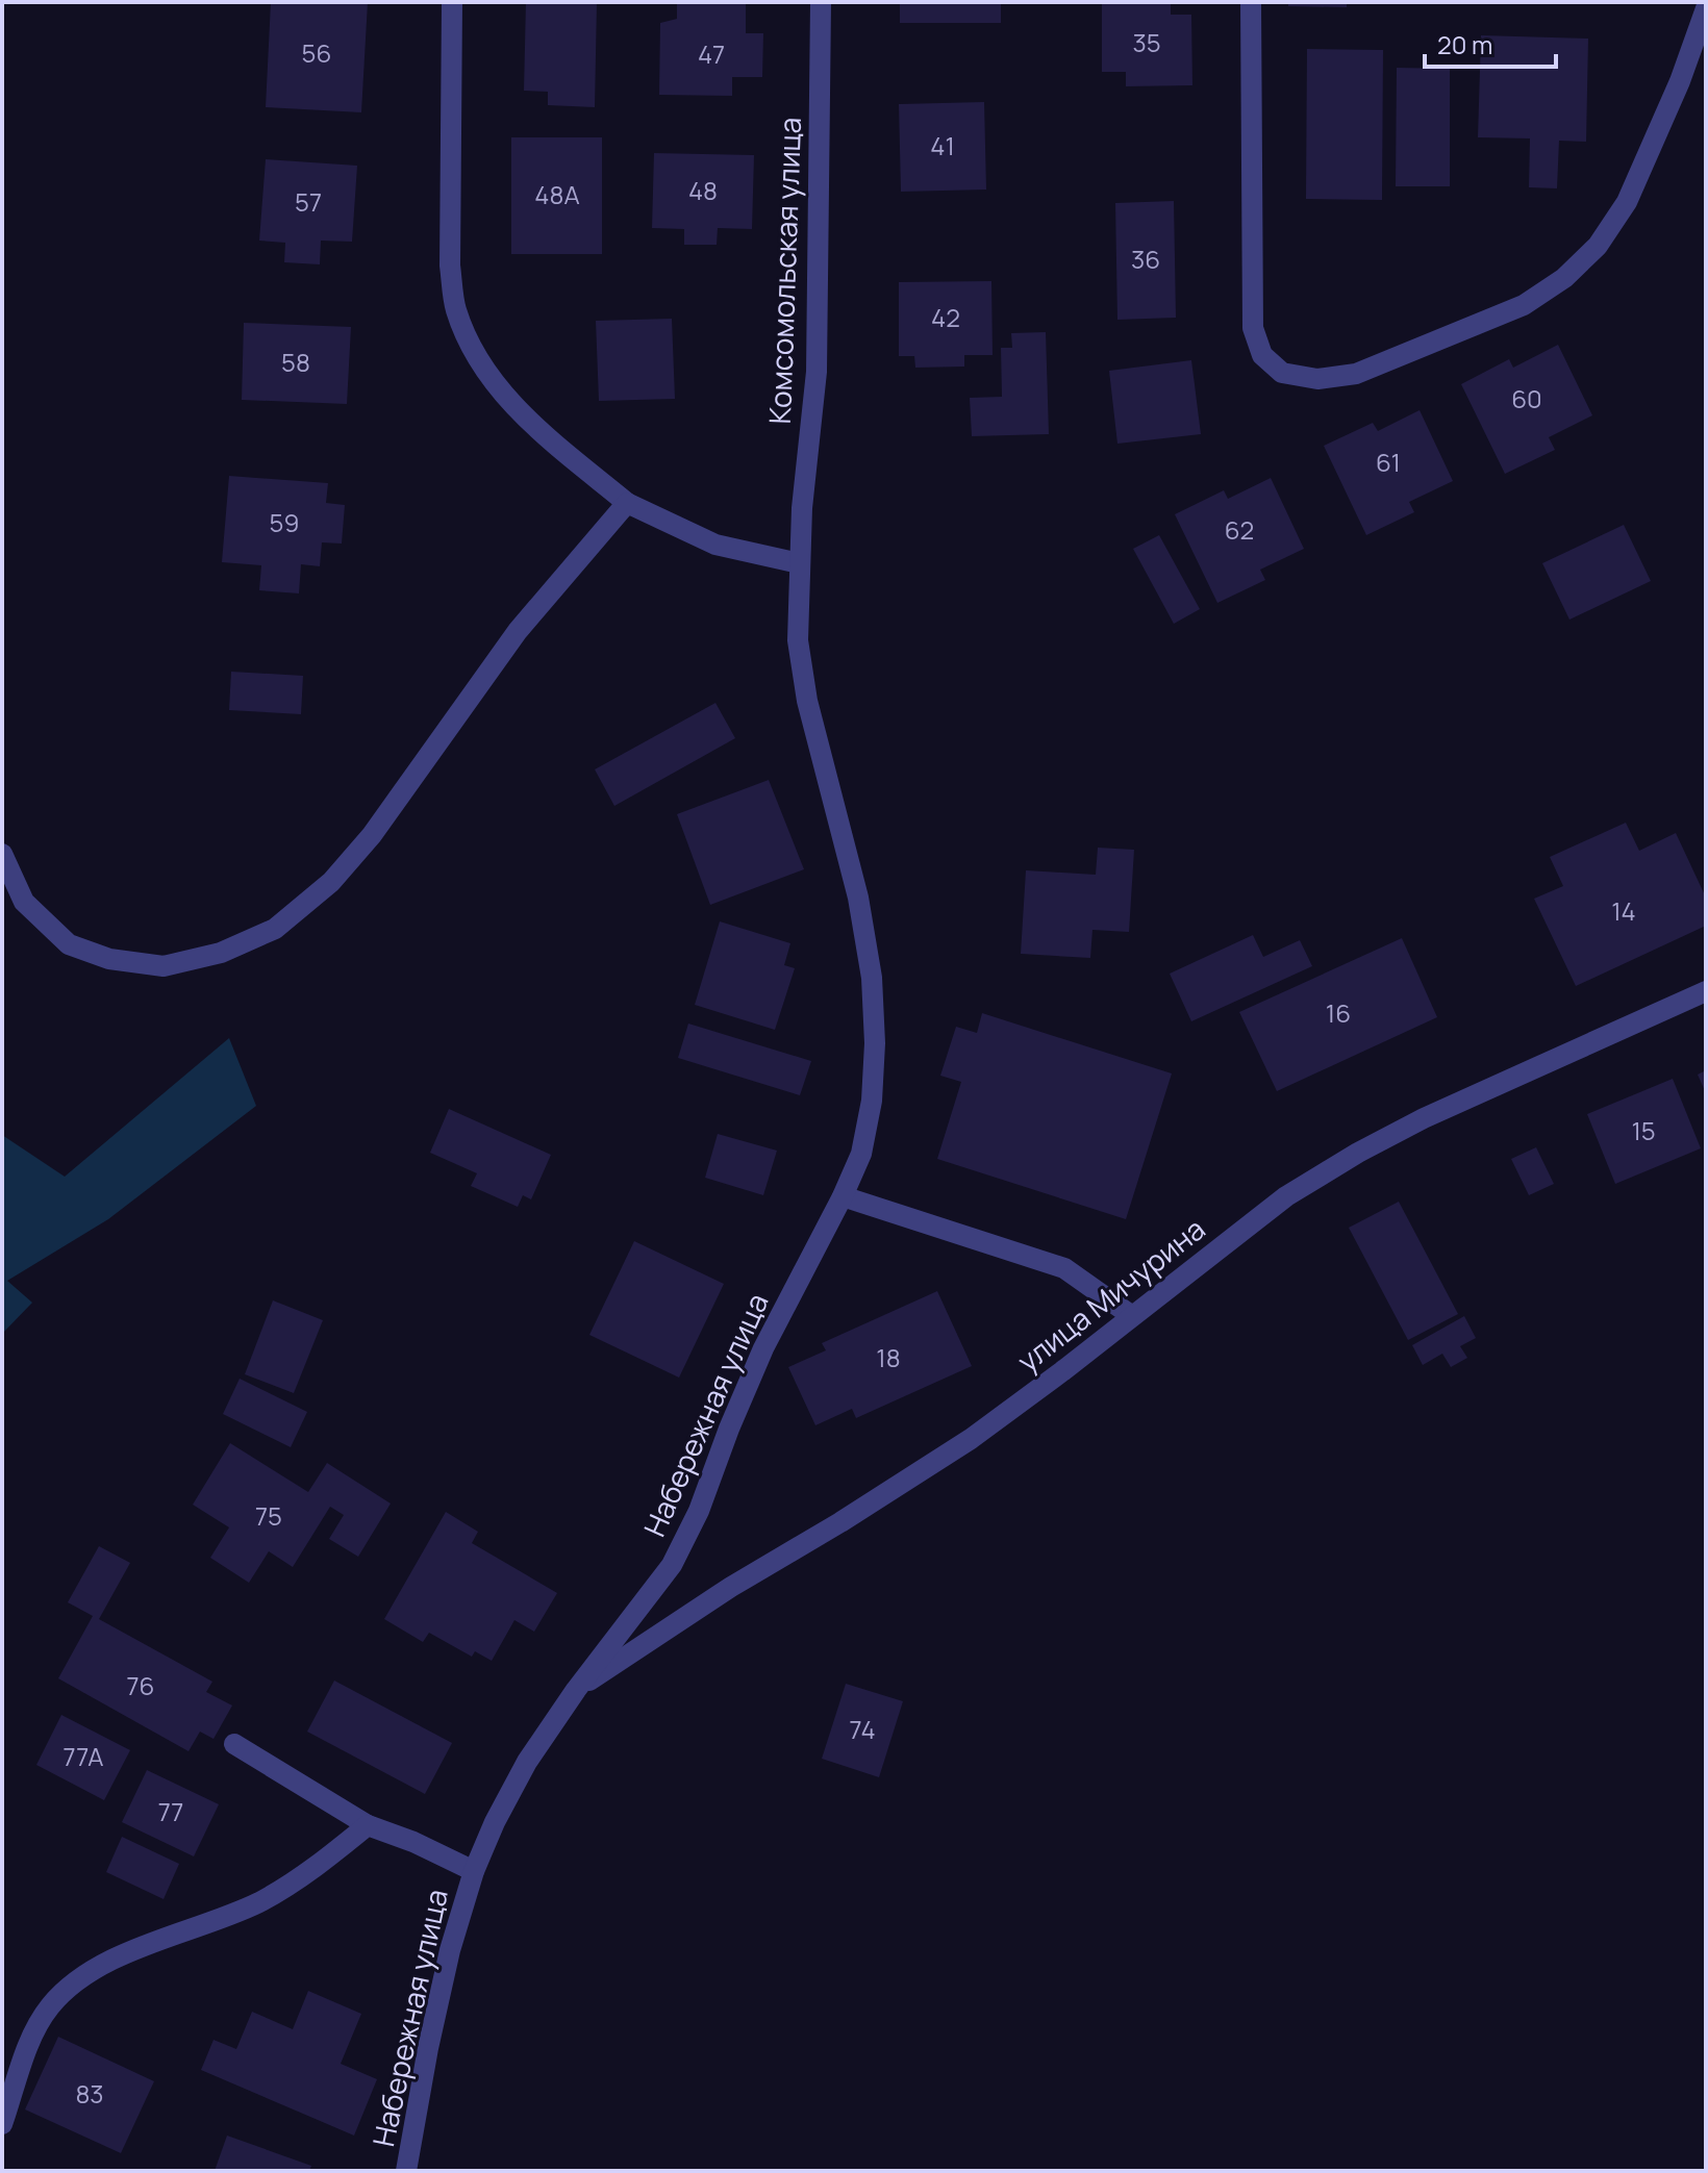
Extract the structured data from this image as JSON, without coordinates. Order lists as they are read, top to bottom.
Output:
{
  "streets": {
    "street": ["Комсомольская улица", "улица Мичурина", "Набережная улица"]
  },
  "crossings": [
    ["Комсомольская улица", "Набережная улица"],
    ["улица Мичурина", "Набережная улица"]
  ],
  "house_numbers": [
    "35",
    "56",
    "47",
    "41",
    "48",
    "48А",
    "57",
    "36",
    "42",
    "58",
    "60",
    "61",
    "59",
    "62",
    "14",
    "16",
    "15",
    "18",
    "75",
    "76",
    "74",
    "77А",
    "77",
    "83"
  ],
  "scale_bar": "20 m"
}
